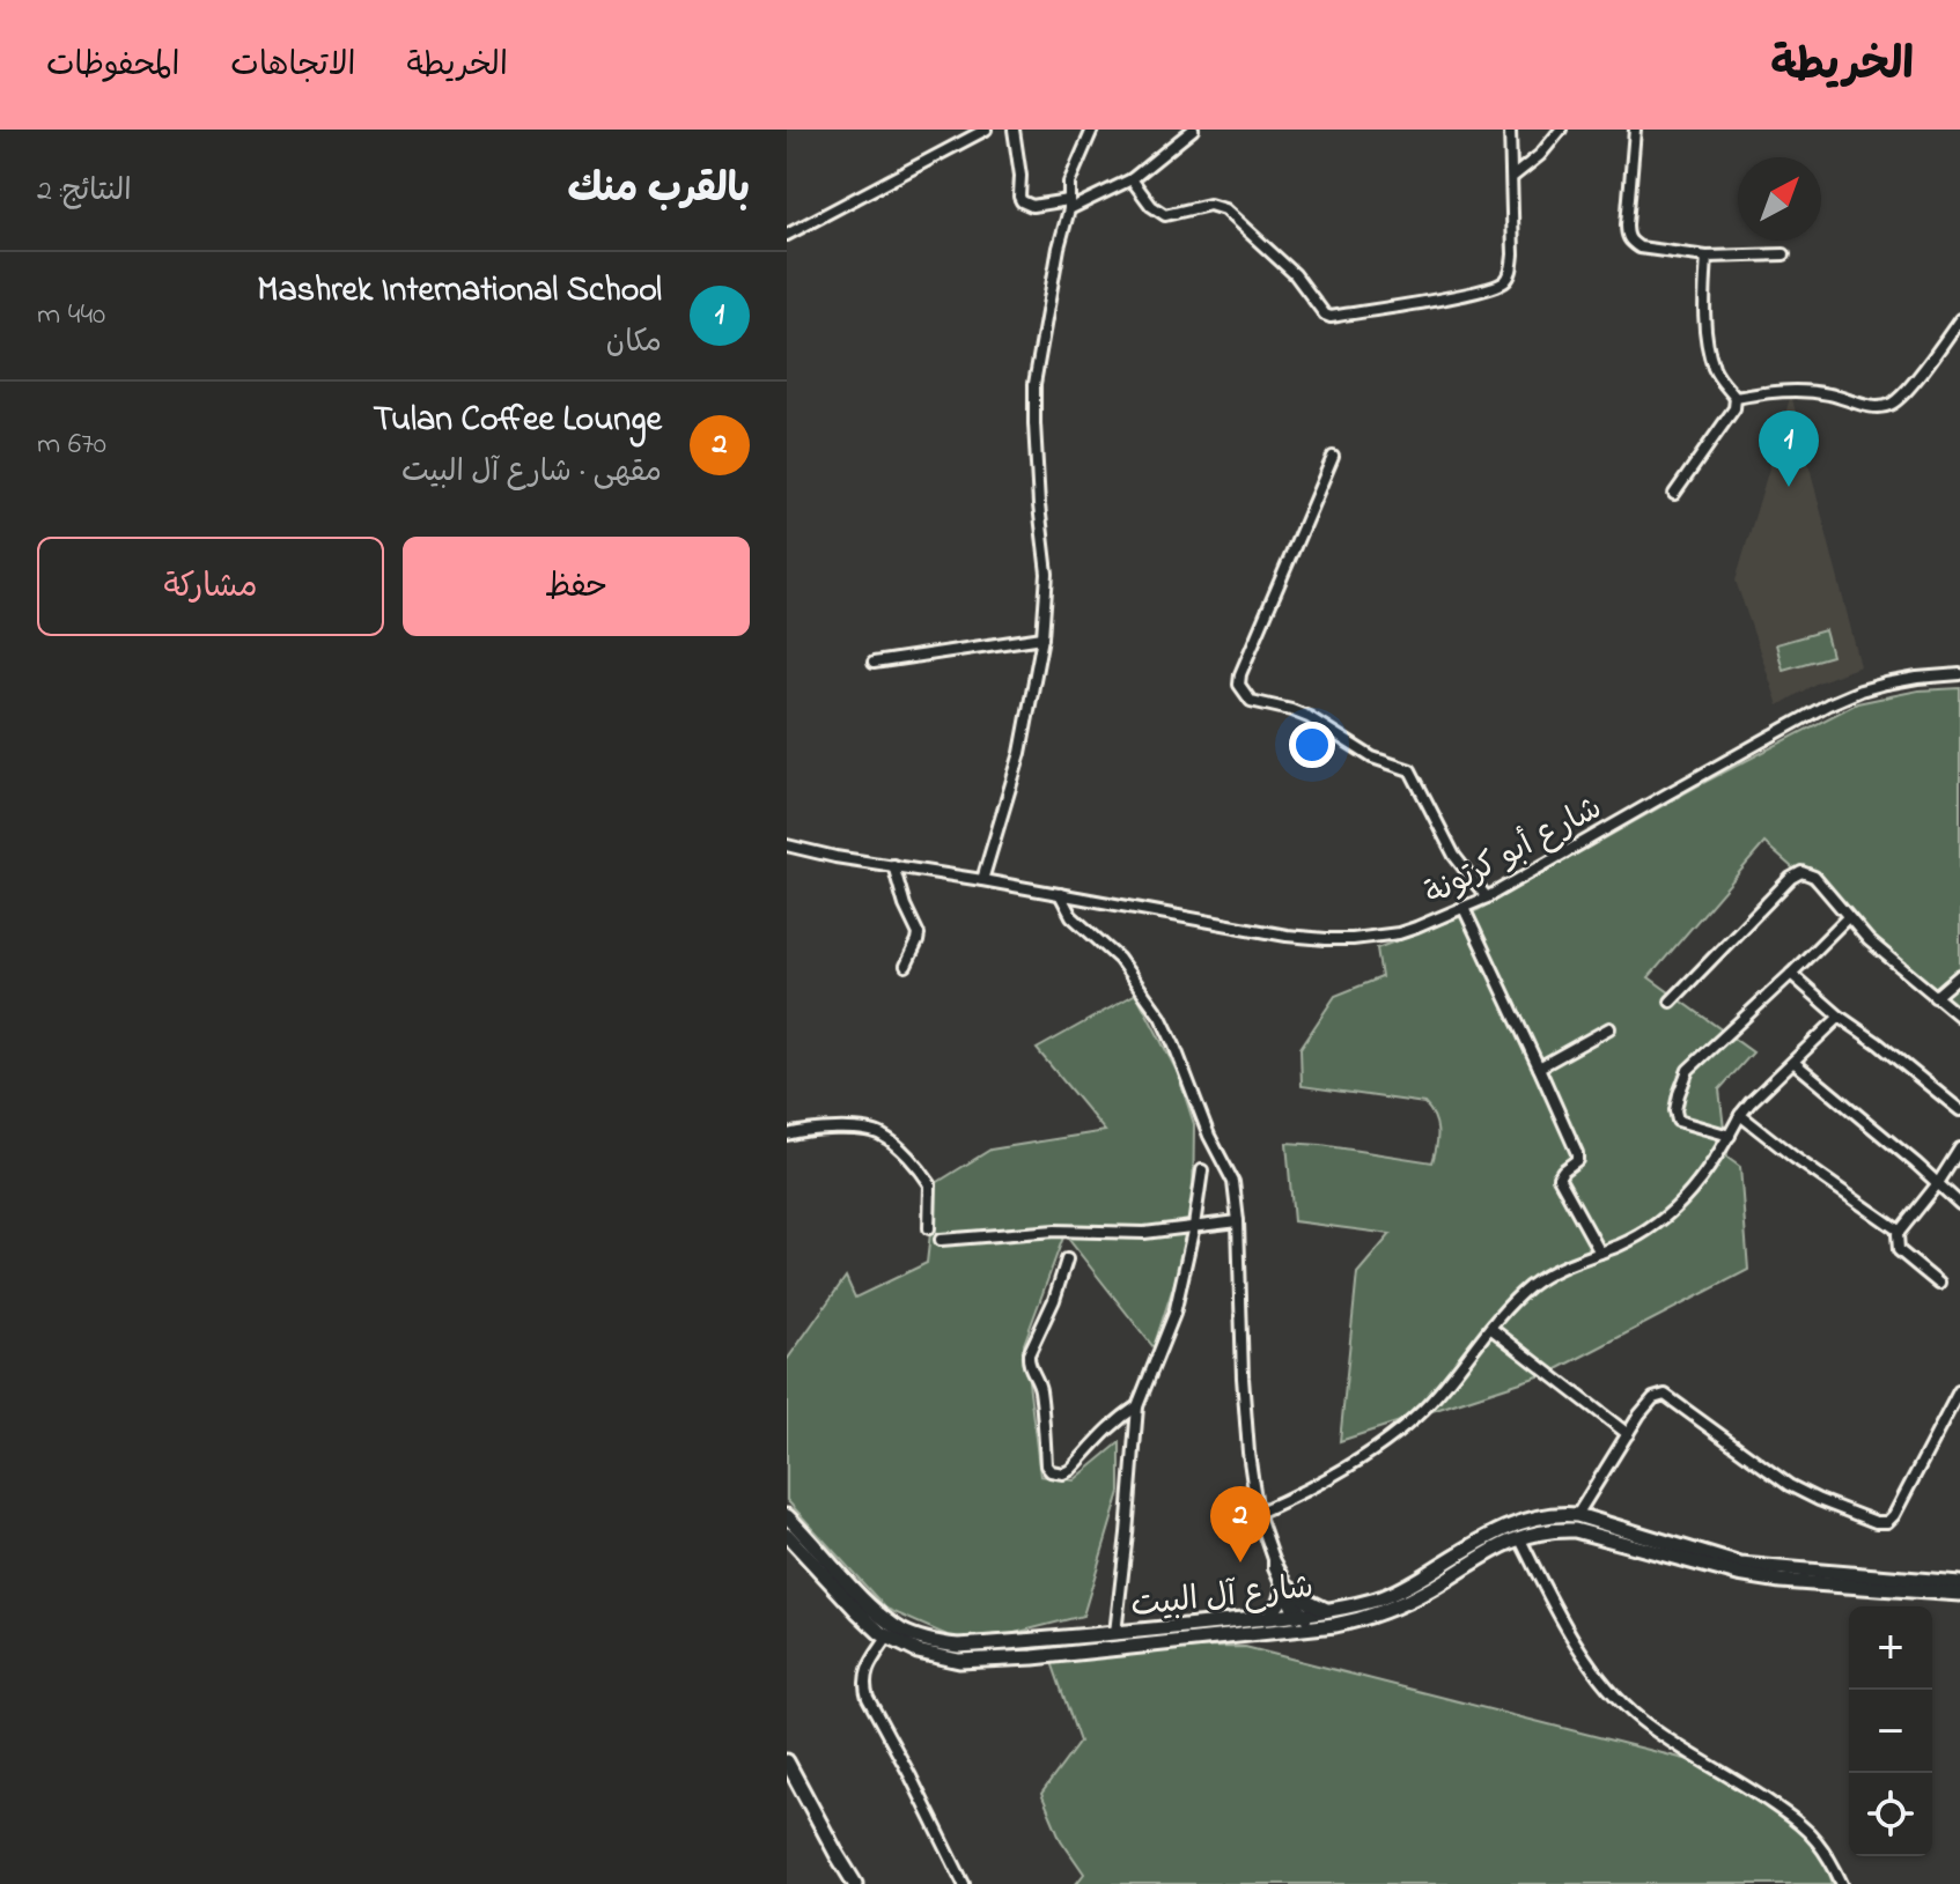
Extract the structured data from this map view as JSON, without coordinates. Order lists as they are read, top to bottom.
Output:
{
  "streets": {
    "street": ["شارع أبو كرتونة", "شارع آل البيت"]
  },
  "north": "top right",
  "page": {
    "header": "الخريطة",
    "nav": ["الخريطة", "الاتجاهات", "المحفوظات"],
    "heading": ["بالقرب منك", "النتائج: 2"],
    "list": [
      {
        "mark": "1",
        "name": "Mashrek International School",
        "note": "مكان",
        "value": "440 m"
      },
      {
        "mark": "2",
        "name": "Tulan Coffee Lounge",
        "note": "مقهى · شارع آل البيت",
        "value": "670 m"
      }
    ],
    "pins": ["1", "2"],
    "buttons": ["حفظ", "مشاركة"],
    "map_buttons": ["+", "−"]
  }
}
